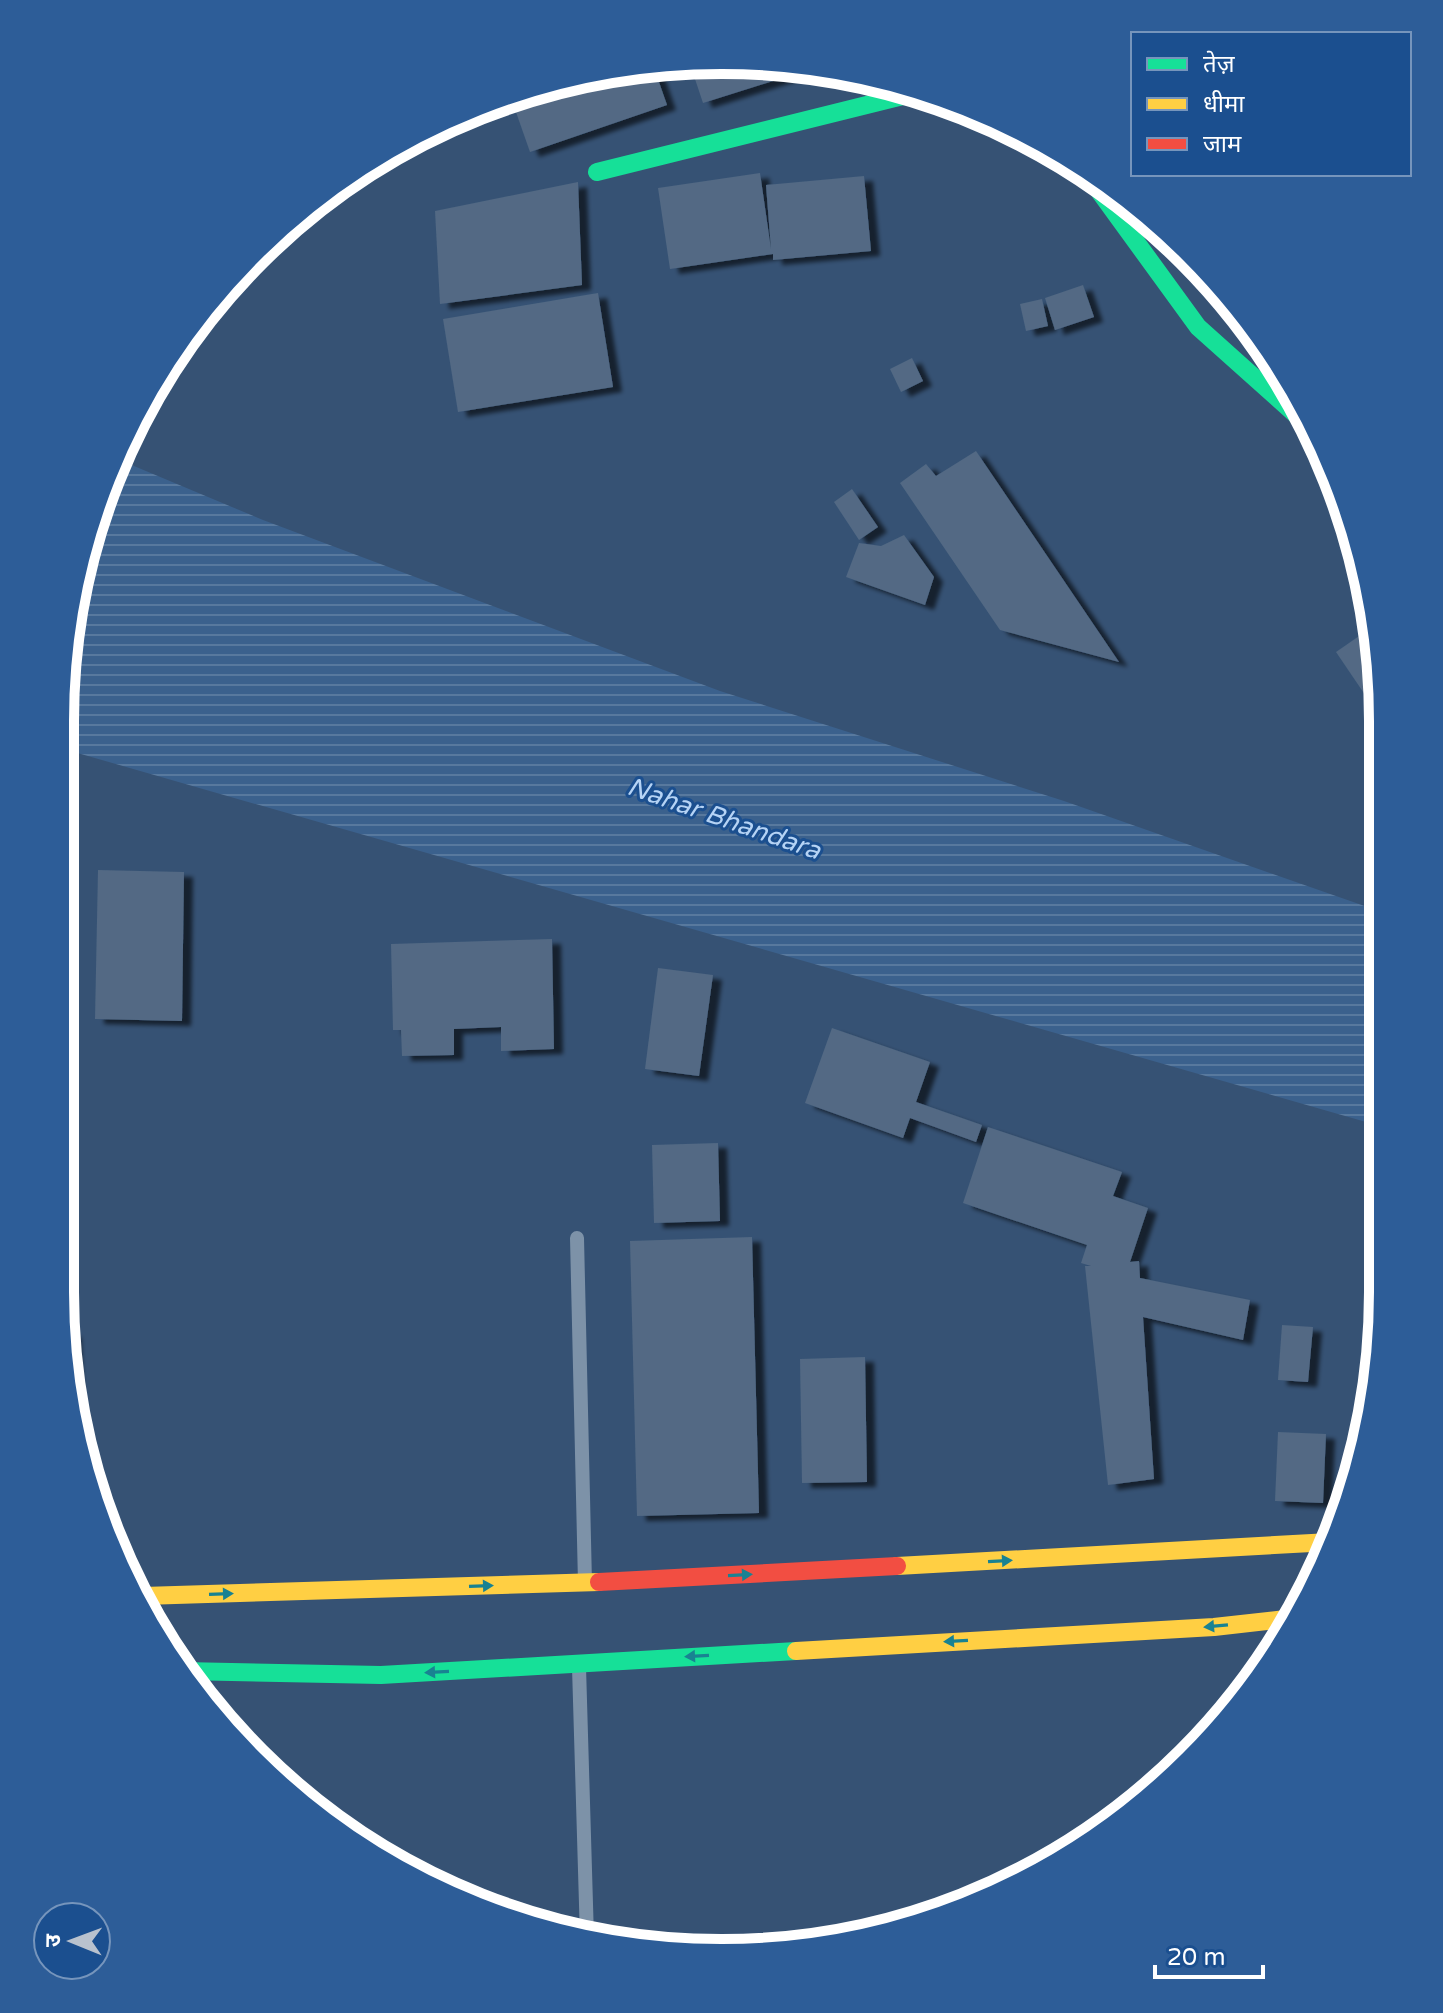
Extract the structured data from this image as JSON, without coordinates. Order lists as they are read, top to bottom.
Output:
{
  "water": ["Nahar Bhandara"],
  "legend": ["तेज़", "धीमा", "जाम"],
  "scale_bar": "20 m",
  "north": "left"
}
